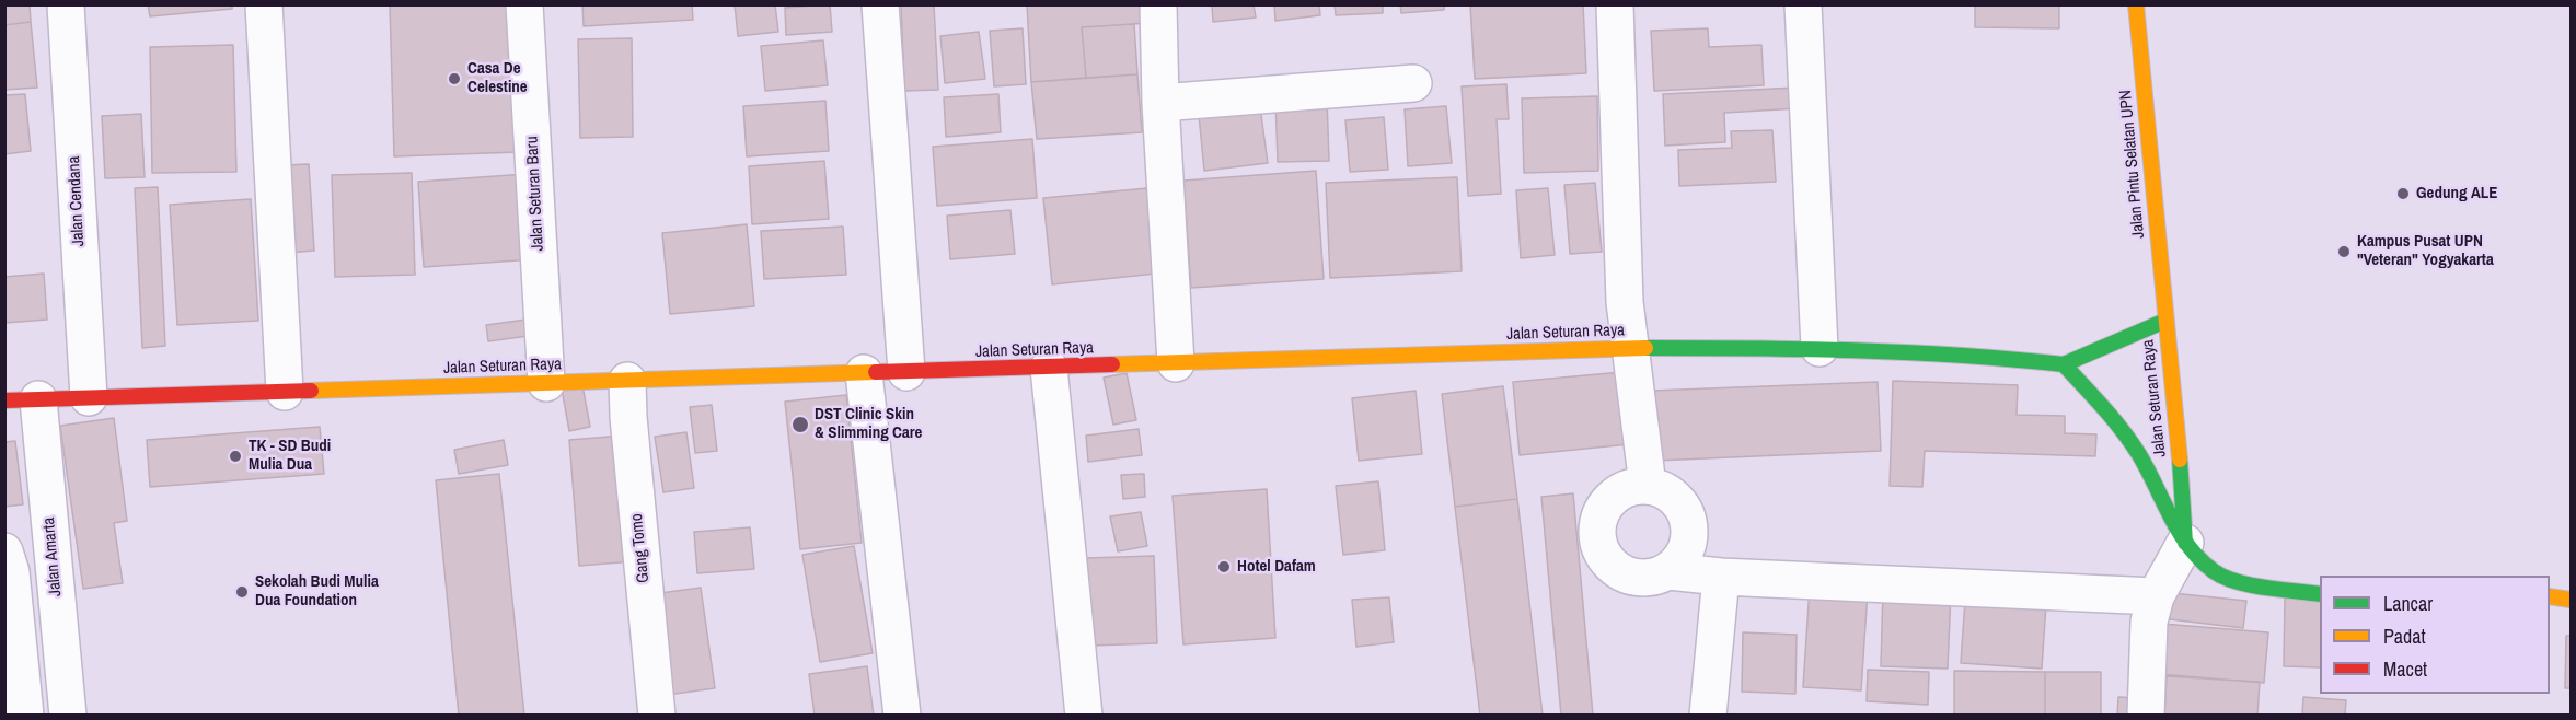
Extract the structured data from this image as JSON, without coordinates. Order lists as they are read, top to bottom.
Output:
{
  "streets": {
    "main road": ["Jalan Pintu Selatan UPN", "Jalan Seturan Raya"],
    "street": [
      "Jalan Seturan Baru",
      "Jalan Cendana",
      "Gang Tomo",
      "Jalan Amarta"
    ]
  },
  "crossings": [
    ["Jalan Pintu Selatan UPN", "Jalan Seturan Raya"],
    ["Jalan Seturan Baru", "Jalan Seturan Raya"],
    ["Jalan Cendana", "Jalan Seturan Raya"],
    ["Jalan Seturan Raya", "Gang Tomo"],
    ["Jalan Seturan Raya", "Jalan Amarta"]
  ],
  "places": [
    "Casa De Celestine",
    "Gedung ALE",
    "Kampus Pusat UPN \"Veteran\" Yogyakarta",
    "DST Clinic Skin & Slimming Care",
    "TK - SD Budi Mulia Dua",
    "Hotel Dafam",
    "Sekolah Budi Mulia Dua Foundation"
  ],
  "legend": ["Lancar", "Padat", "Macet"]
}
